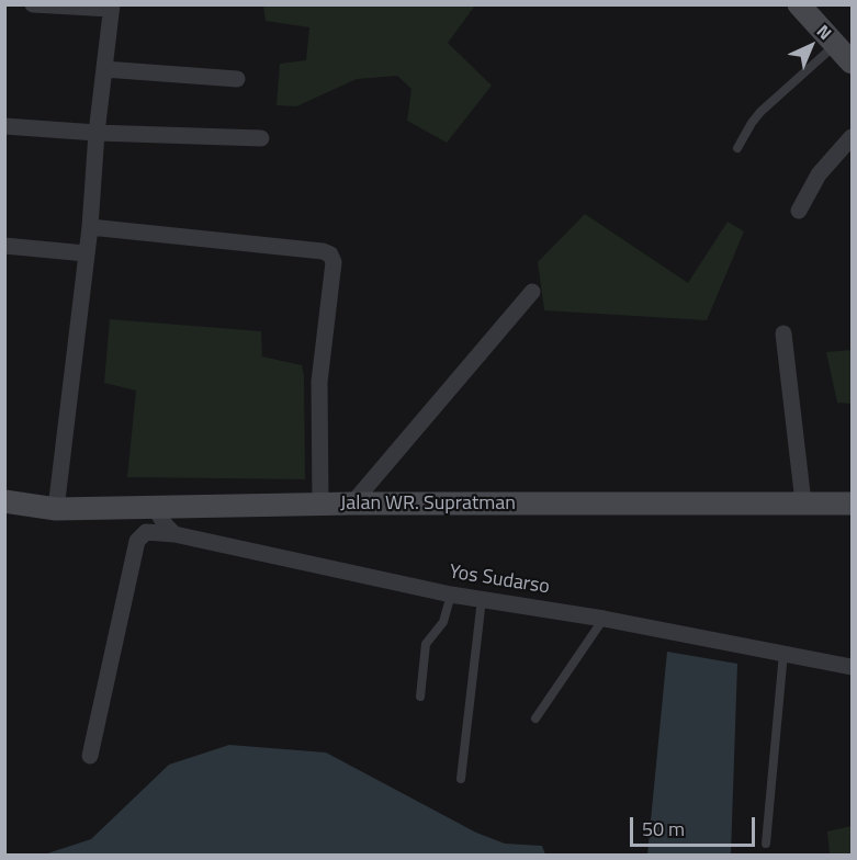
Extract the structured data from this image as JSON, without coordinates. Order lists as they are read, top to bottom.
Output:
{
  "streets": {
    "street": ["Jalan WR. Supratman", "Yos Sudarso"]
  },
  "scale_bar": "50 m",
  "north": "top right"
}
